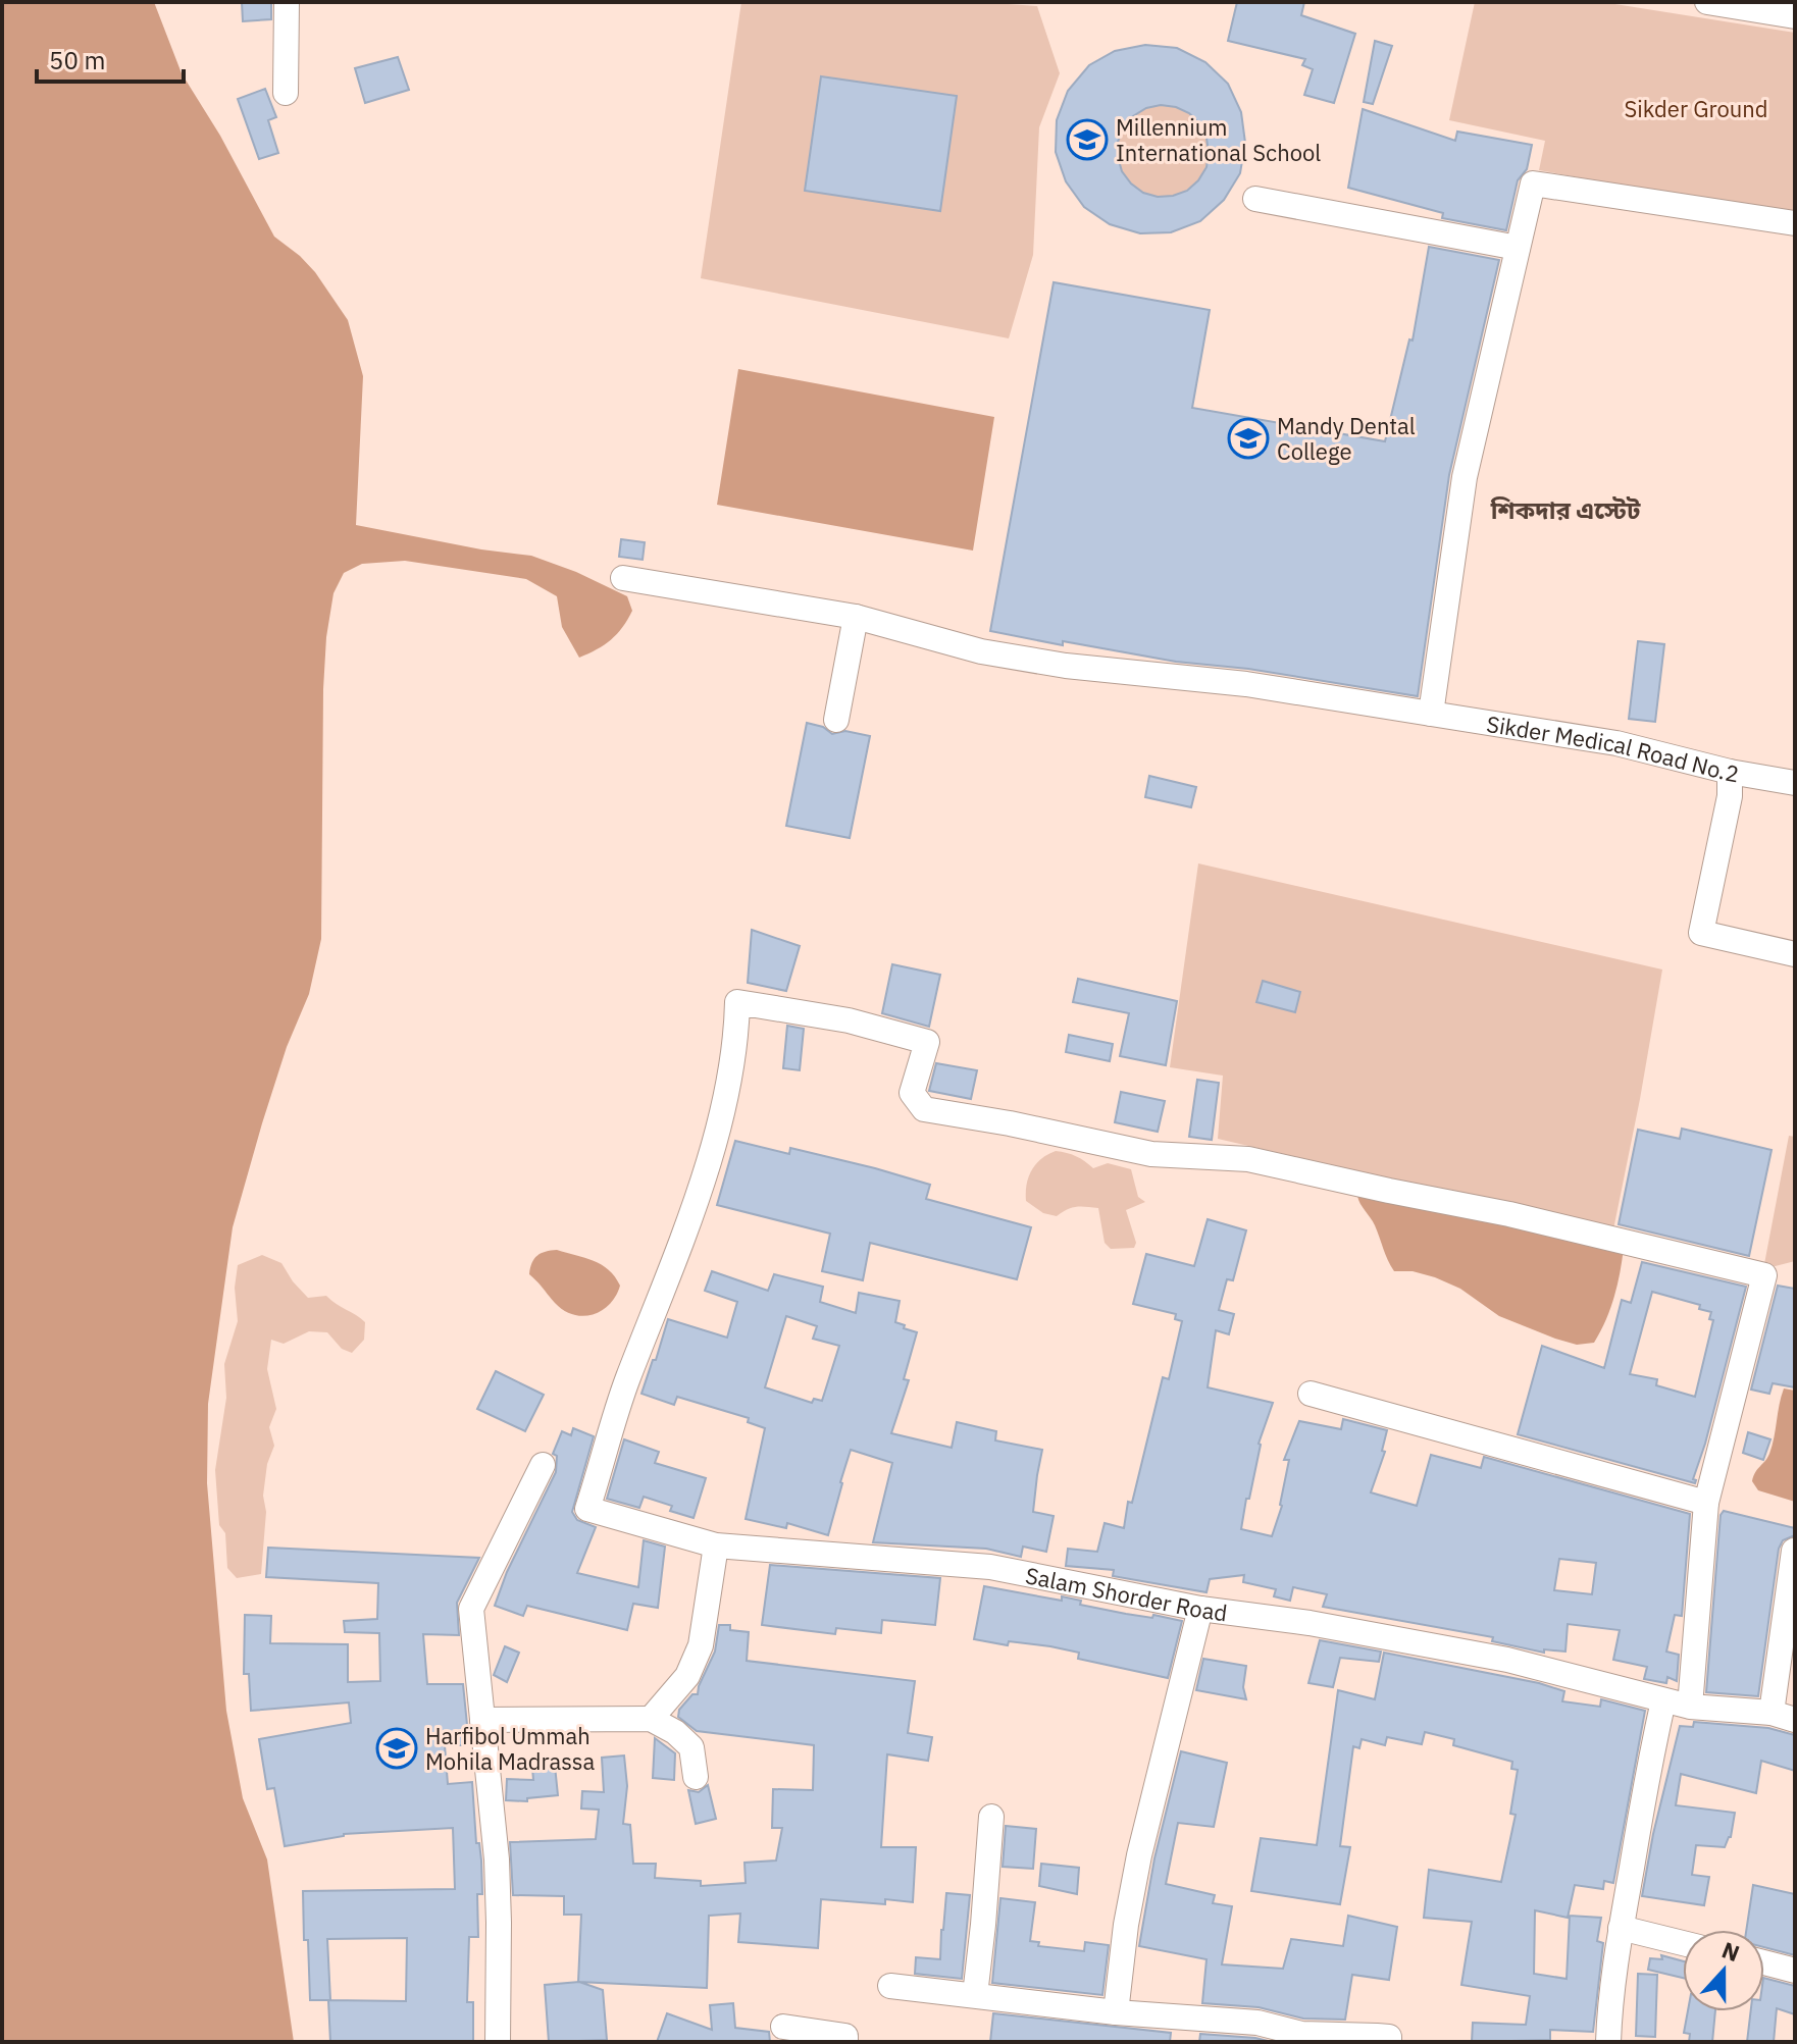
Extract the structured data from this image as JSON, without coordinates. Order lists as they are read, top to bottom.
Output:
{
  "streets": {
    "street": ["Sikder Medical Road No.2", "Salam Shorder Road"]
  },
  "districts": ["শিকদার এস্টেট"],
  "parks": ["Sikder Ground"],
  "places": {
    "school or university": ["Millennium International School", "Mandy Dental College", "Harfibol Ummah Mohila Madrassa"]
  },
  "scale_bar": "50 m",
  "north": "top"
}
